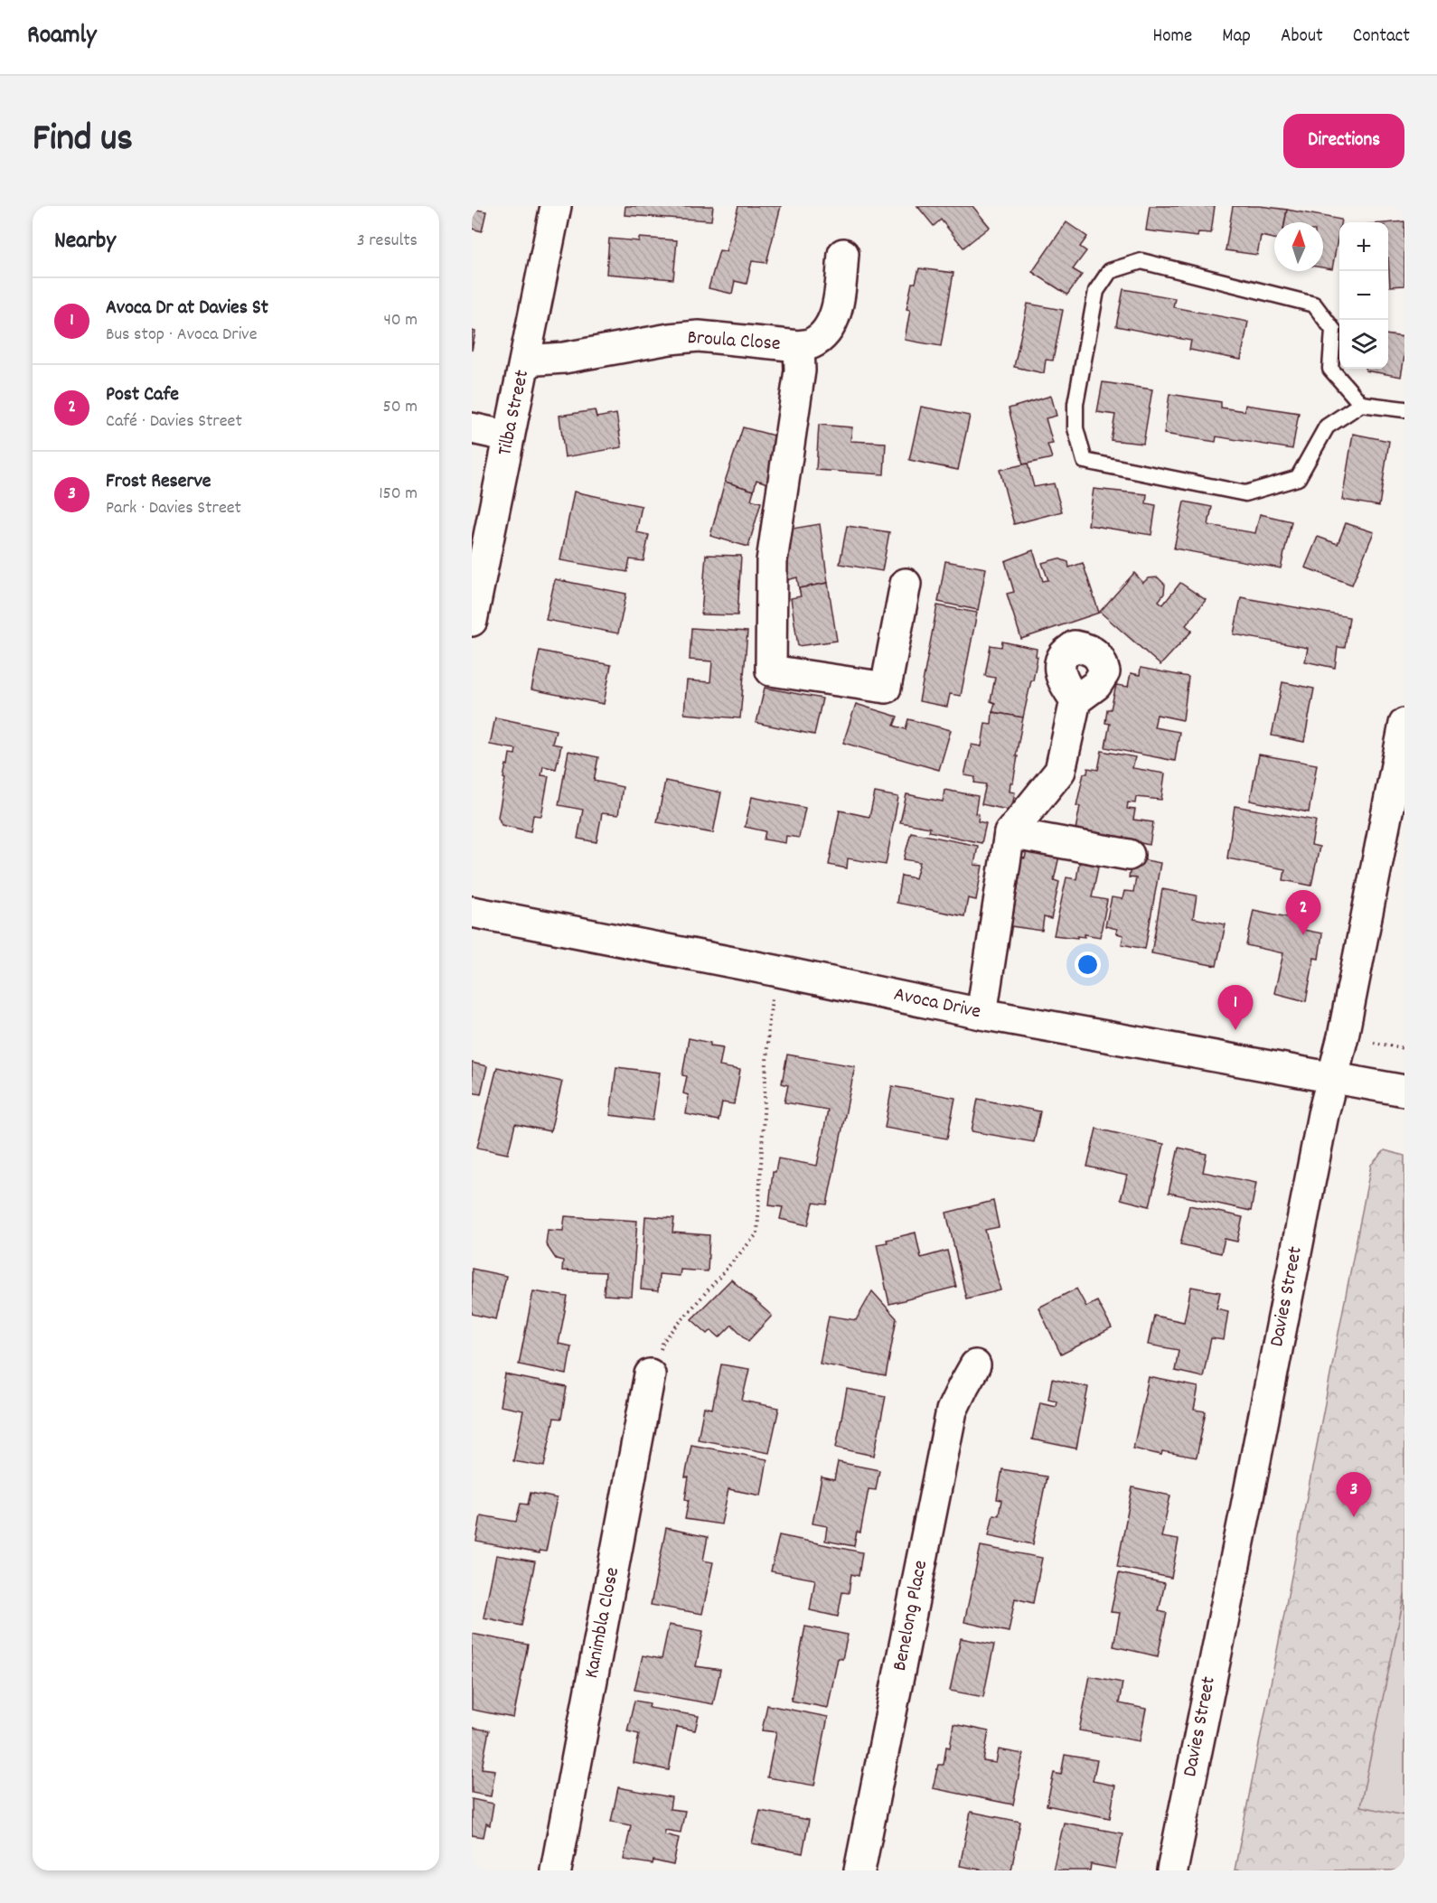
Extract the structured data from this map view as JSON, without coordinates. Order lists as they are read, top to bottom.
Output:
{
  "streets": {
    "street": [
      "Broula Close",
      "Tilba Street",
      "Avoca Drive",
      "Davies Street",
      "Benelong Place",
      "Kanimbla Close"
    ]
  },
  "crossings": [
    ["Broula Close", "Tilba Street"],
    ["Avoca Drive", "Davies Street"]
  ],
  "north": "top",
  "page": {
    "header": "Roamly",
    "nav": [
      "Home",
      "Map",
      "About",
      "Contact"
    ],
    "title": "Find us",
    "buttons": "Directions",
    "heading": ["Nearby", "3 results"],
    "map_buttons": ["+", "−"],
    "list": [
      {
        "mark": "1",
        "name": "Avoca Dr at Davies St",
        "note": "Bus stop · Avoca Drive",
        "value": "40 m"
      },
      {
        "mark": "2",
        "name": "Post Cafe",
        "note": "Café · Davies Street",
        "value": "50 m"
      },
      {
        "mark": "3",
        "name": "Frost Reserve",
        "note": "Park · Davies Street",
        "value": "150 m"
      }
    ],
    "pins": ["2", "1", "3"]
  }
}
